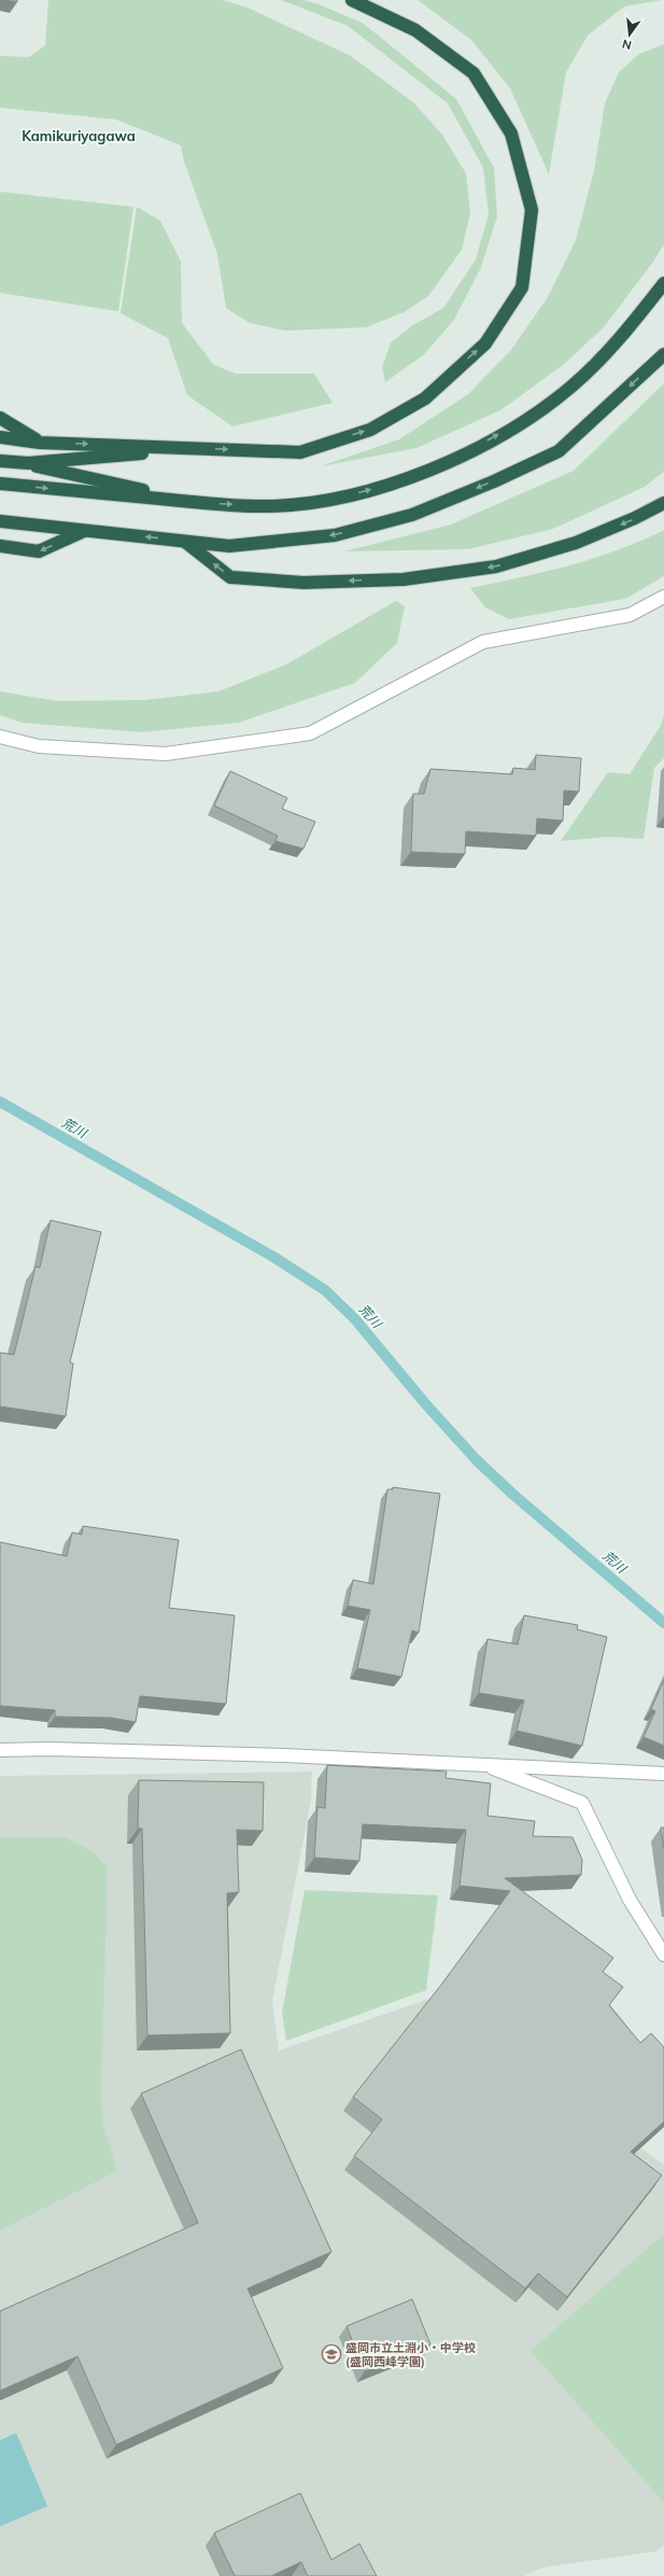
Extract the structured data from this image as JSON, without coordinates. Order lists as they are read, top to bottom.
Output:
{
  "districts": ["Kamikuriyagawa"],
  "water": ["荒川"],
  "places": {
    "school or university": ["盛岡市立土淵小・中学校 (盛岡西峰学園)"]
  },
  "north": "bottom"
}
